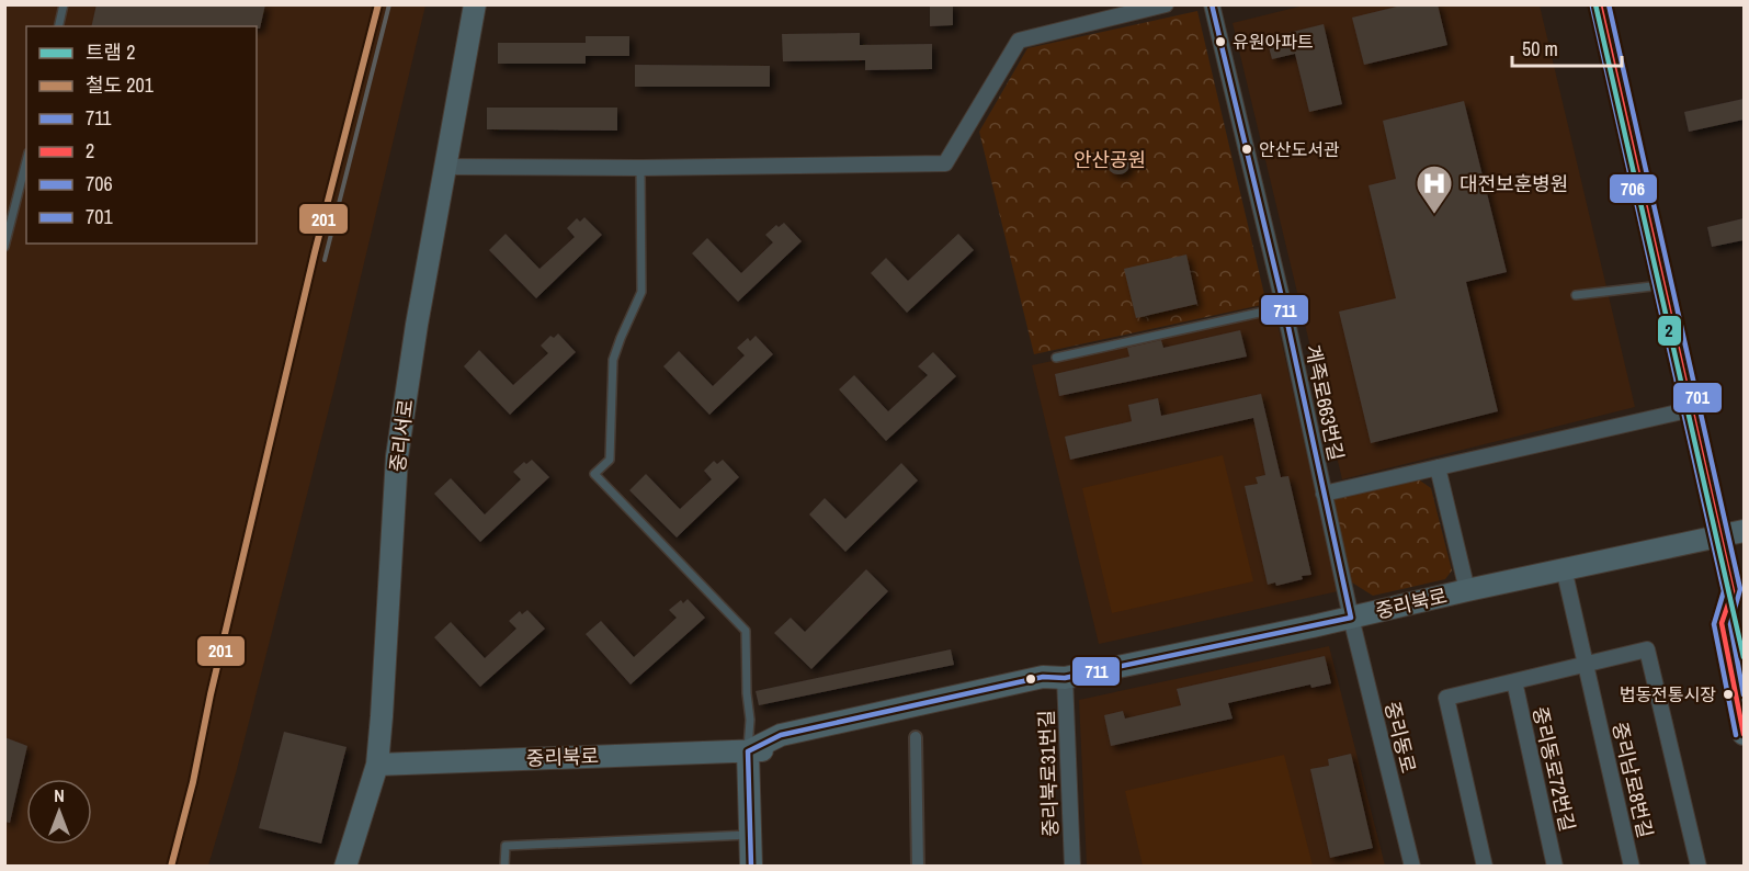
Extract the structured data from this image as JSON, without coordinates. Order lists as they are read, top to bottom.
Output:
{
  "streets": {
    "main road": ["중리서로", "중리북로"],
    "street": [
      "계족로663번길",
      "중리동로",
      "중리동로72번길",
      "중리북로31번길",
      "중리남로8번길"
    ]
  },
  "crossings": [
    ["계족로663번길", "중리북로"],
    ["계족로663번길", "중리동로"],
    ["중리서로", "중리북로"],
    ["중리북로", "중리동로"],
    ["중리북로", "중리북로31번길"],
    ["중리북로", "중리남로8번길"]
  ],
  "parks": ["안산공원"],
  "places": {
    "other": ["유원아파트", "안산도서관", "법동전통시장"],
    "hospital": ["대전보훈병원"]
  },
  "lines": [
    "tram line 2",
    "rail line 201",
    "transit line 711",
    "transit line 2",
    "transit line 701",
    "transit line 706"
  ],
  "legend": [
    "트램 2",
    "철도 201",
    "711",
    "2",
    "706",
    "701"
  ],
  "scale_bar": "50 m",
  "north": "top"
}
